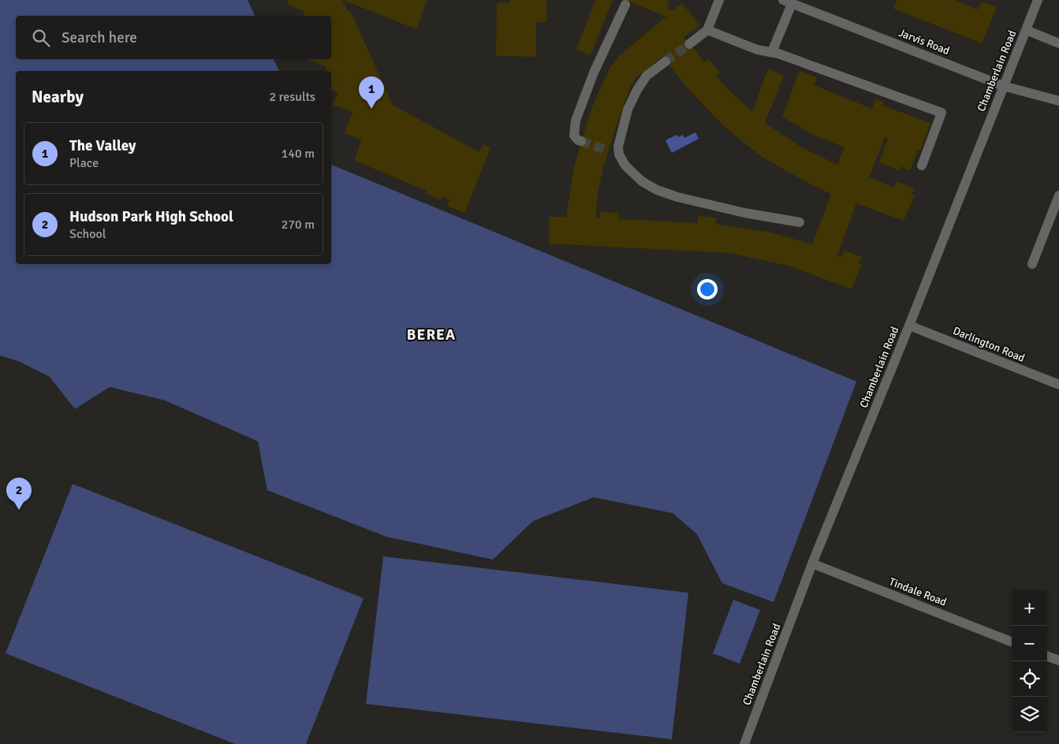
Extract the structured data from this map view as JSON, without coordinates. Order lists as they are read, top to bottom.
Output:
{
  "streets": {
    "street": [
      "Jarvis Road",
      "Chamberlain Road",
      "Darlington Road",
      "Tindale Road"
    ]
  },
  "crossings": [
    ["Jarvis Road", "Chamberlain Road"],
    ["Chamberlain Road", "Darlington Road"],
    ["Chamberlain Road", "Tindale Road"]
  ],
  "districts": ["BEREA"],
  "page": {
    "search": "Search here",
    "heading": ["Nearby", "2 results"],
    "pins": ["1", "2"],
    "list": [
      {
        "mark": "1",
        "name": "The Valley",
        "note": "Place",
        "value": "140 m"
      },
      {
        "mark": "2",
        "name": "Hudson Park High School",
        "note": "School",
        "value": "270 m"
      }
    ],
    "map_buttons": ["+", "−"]
  }
}
